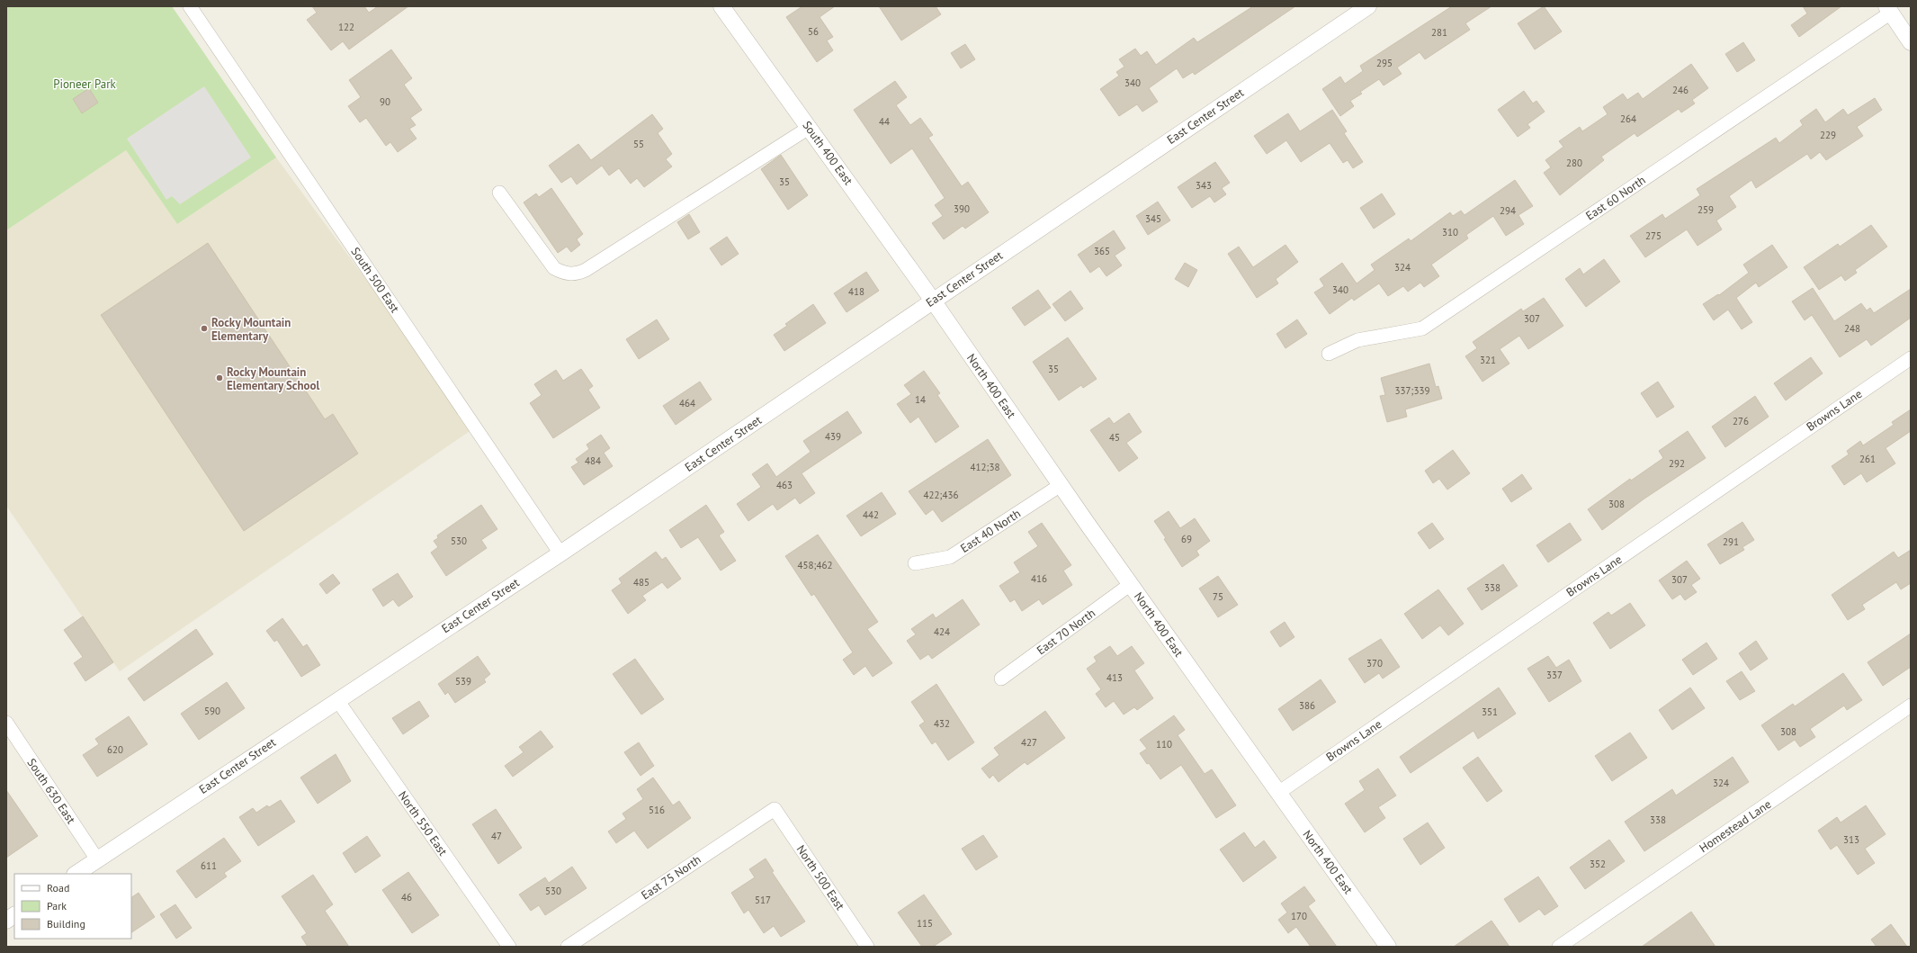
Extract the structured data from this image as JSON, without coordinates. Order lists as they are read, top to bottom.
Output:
{
  "streets": {
    "street": [
      "East Center Street",
      "South 400 East",
      "East 60 North",
      "South 500 East",
      "North 400 East",
      "Browns Lane",
      "East 40 North",
      "East 70 North",
      "South 630 East",
      "North 550 East",
      "Homestead Lane",
      "East 75 North",
      "North 500 East"
    ]
  },
  "crossings": [
    ["East Center Street", "South 400 East"],
    ["East Center Street", "South 500 East"],
    ["East Center Street", "North 400 East"],
    ["East Center Street", "South 630 East"],
    ["East Center Street", "North 550 East"],
    ["South 400 East", "North 400 East"],
    ["North 400 East", "Browns Lane"],
    ["North 400 East", "East 40 North"],
    ["North 400 East", "East 70 North"],
    ["East 75 North", "North 500 East"]
  ],
  "parks": ["Pioneer Park"],
  "places": ["Rocky Mountain Elementary", "Rocky Mountain Elementary School"],
  "house_numbers": [
    "122",
    "56",
    "281",
    "295",
    "340",
    "246",
    "90",
    "264",
    "44",
    "229",
    "55",
    "280",
    "35",
    "343",
    "390",
    "259",
    "294",
    "345",
    "310",
    "275",
    "365",
    "324",
    "340",
    "418",
    "307",
    "248",
    "321",
    "35",
    "337;339",
    "14",
    "464",
    "276",
    "439",
    "45",
    "261",
    "484",
    "292",
    "412;38",
    "463",
    "422;436",
    "308",
    "442",
    "69",
    "530",
    "291",
    "458;462",
    "416",
    "307",
    "485",
    "338",
    "75",
    "424",
    "370",
    "337",
    "413",
    "539",
    "386",
    "590",
    "351",
    "432",
    "308",
    "427",
    "110",
    "620",
    "324",
    "516",
    "338",
    "47",
    "313",
    "352",
    "611",
    "530",
    "46",
    "517",
    "170",
    "115"
  ],
  "legend": ["Road", "Park", "Building"]
}
